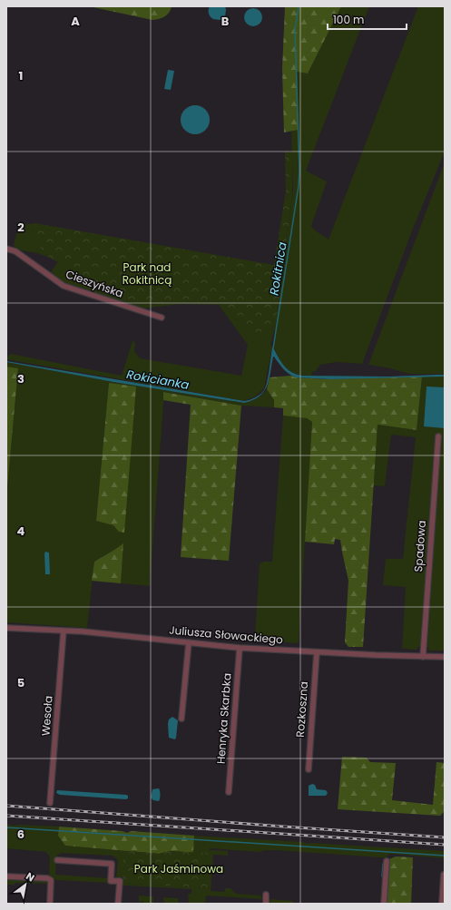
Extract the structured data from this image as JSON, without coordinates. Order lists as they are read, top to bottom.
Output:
{
  "streets": {
    "street": [
      "Cieszyńska",
      "Spadowa",
      "Juliusza Słowackiego",
      "Rozkoszna",
      "Wesoła",
      "Henryka Skarbka"
    ]
  },
  "crossings": [
    ["Spadowa", "Juliusza Słowackiego"],
    ["Juliusza Słowackiego", "Rozkoszna"],
    ["Juliusza Słowackiego", "Wesoła"],
    ["Juliusza Słowackiego", "Henryka Skarbka"]
  ],
  "water": ["Rokitnica", "Rokicianka"],
  "parks": ["Park nad Rokitnicą", "Park Jaśminowa"],
  "scale_bar": "100 m",
  "north": "top right",
  "grid": {
    "columns": ["A", "B"],
    "rows": [
      "1",
      "2",
      "3",
      "4",
      "5",
      "6"
    ]
  }
}
